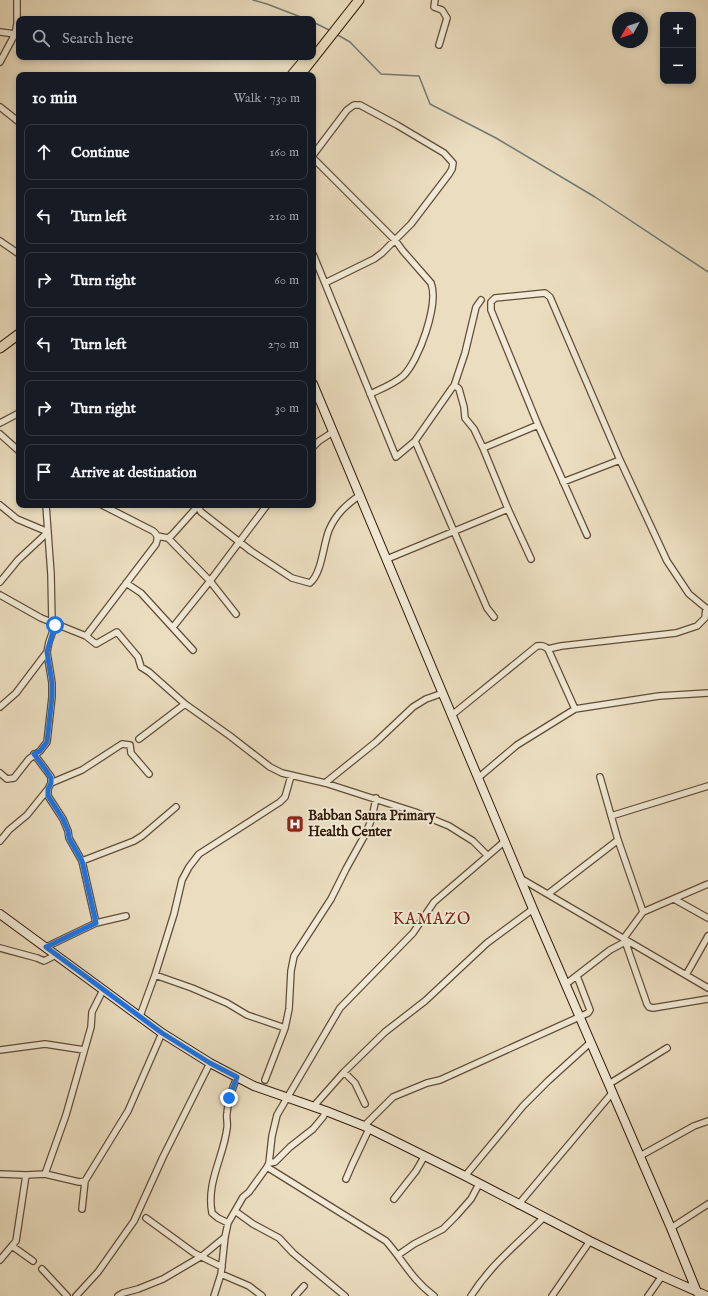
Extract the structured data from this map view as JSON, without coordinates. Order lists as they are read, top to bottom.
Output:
{
  "districts": ["KAMAZO"],
  "places": {
    "hospital": ["Babban Saura Primary Health Center"]
  },
  "north": "bottom left",
  "page": {
    "map_buttons": ["+", "−"],
    "search": "Search here",
    "heading": ["10 min", "Walk · 730 m"],
    "list": [
      ["Continue", "160 m"],
      ["Turn left", "210 m"],
      ["Turn right", "60 m"],
      ["Turn left", "270 m"],
      ["Turn right", "30 m"],
      "Arrive at destination"
    ]
  }
}
